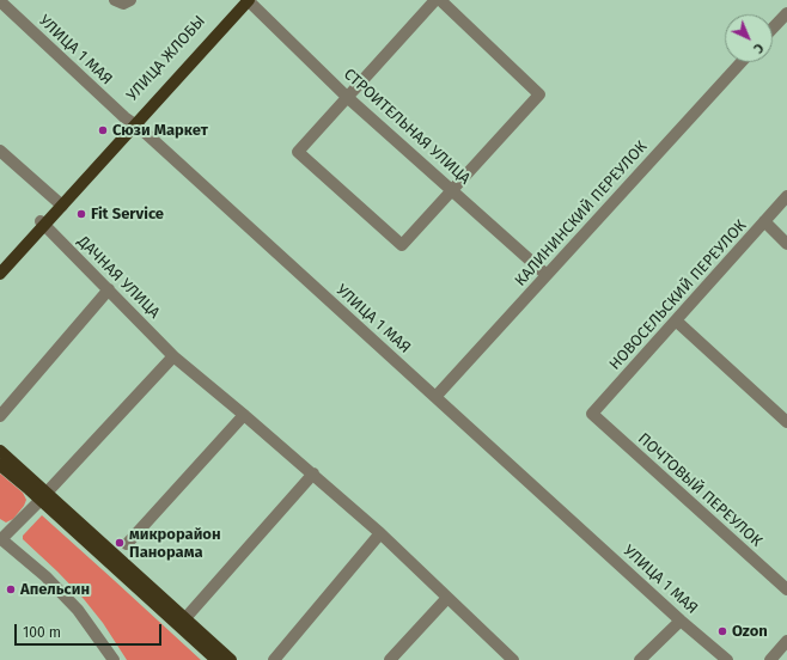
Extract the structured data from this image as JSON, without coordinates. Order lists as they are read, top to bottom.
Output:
{
  "streets": {
    "main road": ["УЛИЦА ЖЛОБЫ"],
    "street": [
      "УЛИЦА 1 МАЯ",
      "СТРОИТЕЛЬНАЯ УЛИЦА",
      "КАЛИНИНСКИЙ ПЕРЕУЛОК",
      "ДАЧНАЯ УЛИЦА",
      "НОВОСЕЛЬСКИЙ ПЕРЕУЛОК",
      "ПОЧТОВЫЙ ПЕРЕУЛОК"
    ]
  },
  "crossings": [
    ["УЛИЦА 1 МАЯ", "УЛИЦА ЖЛОБЫ"],
    ["УЛИЦА 1 МАЯ", "КАЛИНИНСКИЙ ПЕРЕУЛОК"],
    ["УЛИЦА ЖЛОБЫ", "ДАЧНАЯ УЛИЦА"],
    ["СТРОИТЕЛЬНАЯ УЛИЦА", "КАЛИНИНСКИЙ ПЕРЕУЛОК"],
    ["НОВОСЕЛЬСКИЙ ПЕРЕУЛОК", "ПОЧТОВЫЙ ПЕРЕУЛОК"]
  ],
  "places": [
    "Сюзи Маркет",
    "Fit Service",
    "микрорайон Панорама",
    "Апельсин",
    "Ozon"
  ],
  "scale_bar": "100 m",
  "north": "bottom right"
}
